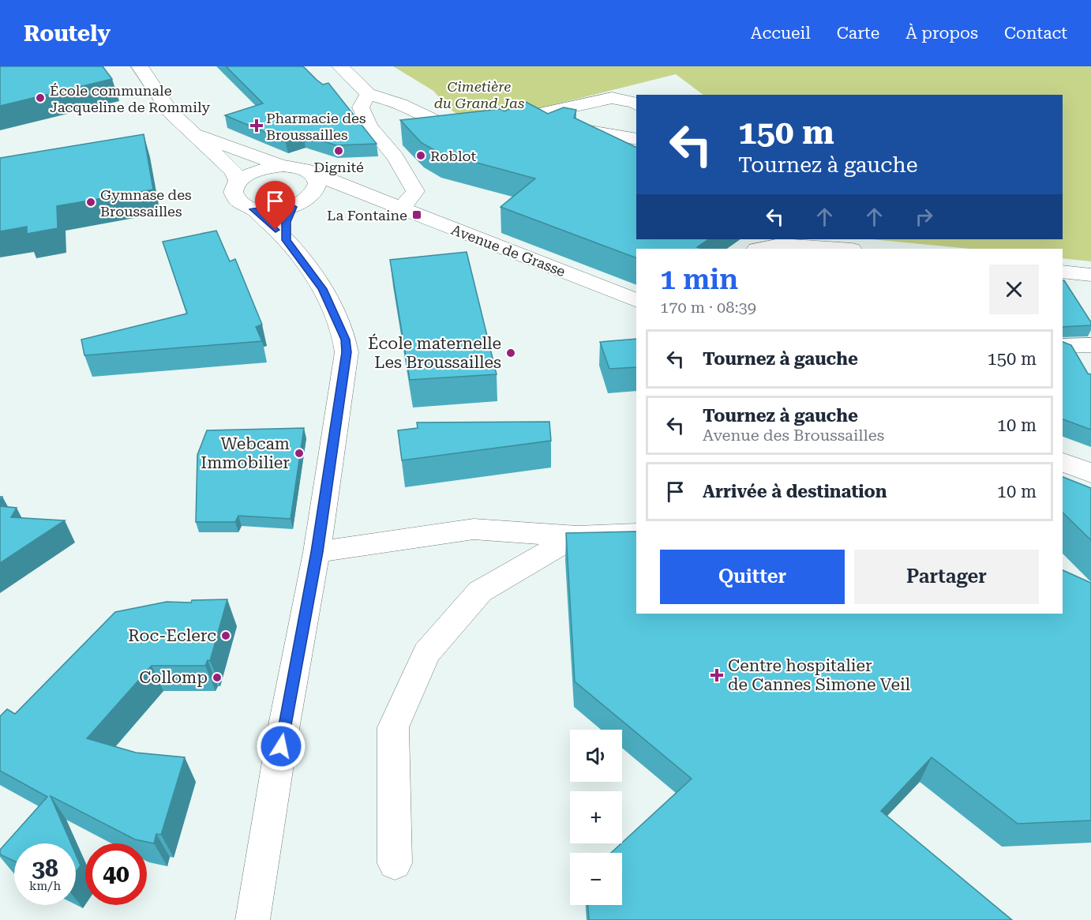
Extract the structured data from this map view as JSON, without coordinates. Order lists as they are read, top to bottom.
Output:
{
  "streets": {
    "street": ["Avenue de Grasse"]
  },
  "parks": ["Cimetière du Grand Jas"],
  "places": {
    "other": [
      "École communale Jacqueline de Rommily",
      "Dignité",
      "Roblot",
      "Gymnase des Broussailles",
      "École maternelle Les Broussailles",
      "Webcam Immobilier",
      "Roc-Eclerc",
      "Collomp"
    ],
    "health": ["Pharmacie des Broussailles", "Centre hospitalier de Cannes Simone Veil"],
    "transit": ["La Fontaine"]
  },
  "page": {
    "header": "Routely",
    "nav": [
      "Accueil",
      "Carte",
      "À propos",
      "Contact"
    ],
    "turn": ["150 m", "Tournez à gauche"],
    "heading": ["1 min", "170 m · 08:39"],
    "list": [
      {
        "name": "Tournez à gauche",
        "value": "150 m"
      },
      {
        "name": "Tournez à gauche",
        "note": "Avenue des Broussailles",
        "value": "10 m"
      },
      {
        "name": "Arrivée à destination",
        "value": "10 m"
      }
    ],
    "buttons": ["Quitter", "Partager"],
    "map_buttons": ["+", "−"],
    "speed": "38 km/h",
    "limit": "40"
  }
}
